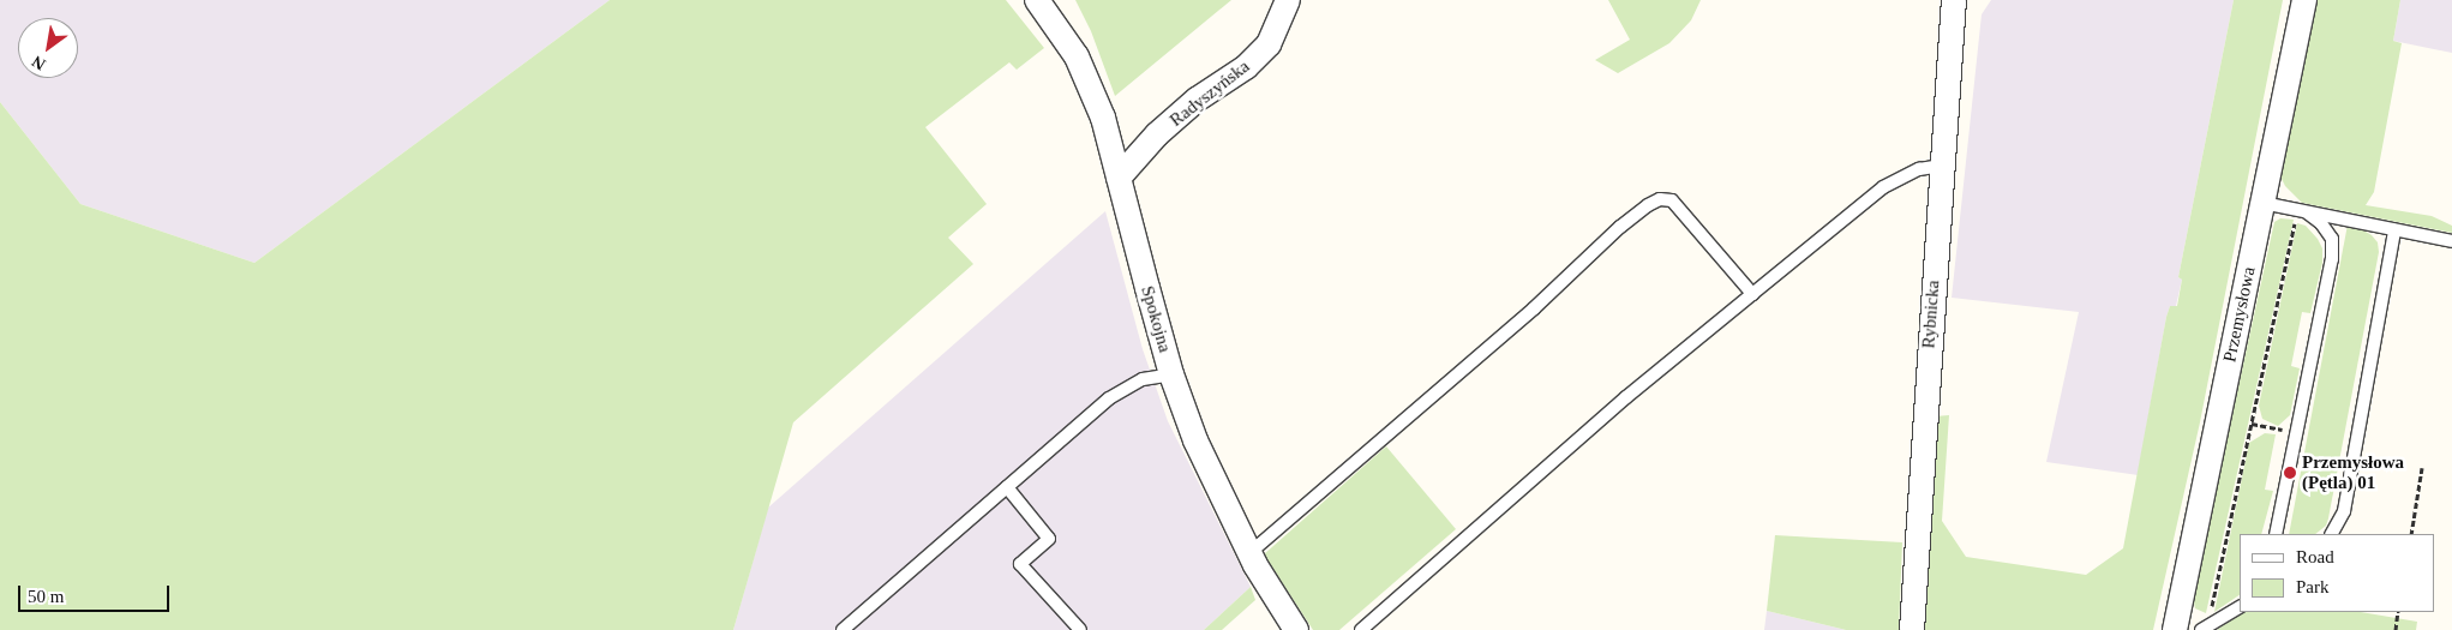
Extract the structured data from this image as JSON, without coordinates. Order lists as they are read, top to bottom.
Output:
{
  "streets": {
    "street": [
      "Radyszyńska",
      "Rybnicka",
      "Przemysłowa",
      "Spokojna"
    ]
  },
  "crossings": [
    ["Radyszyńska", "Spokojna"]
  ],
  "places": ["Przemysłowa (Pętla) 01"],
  "legend": ["Road", "Park"],
  "scale_bar": "50 m",
  "north": "bottom left"
}
